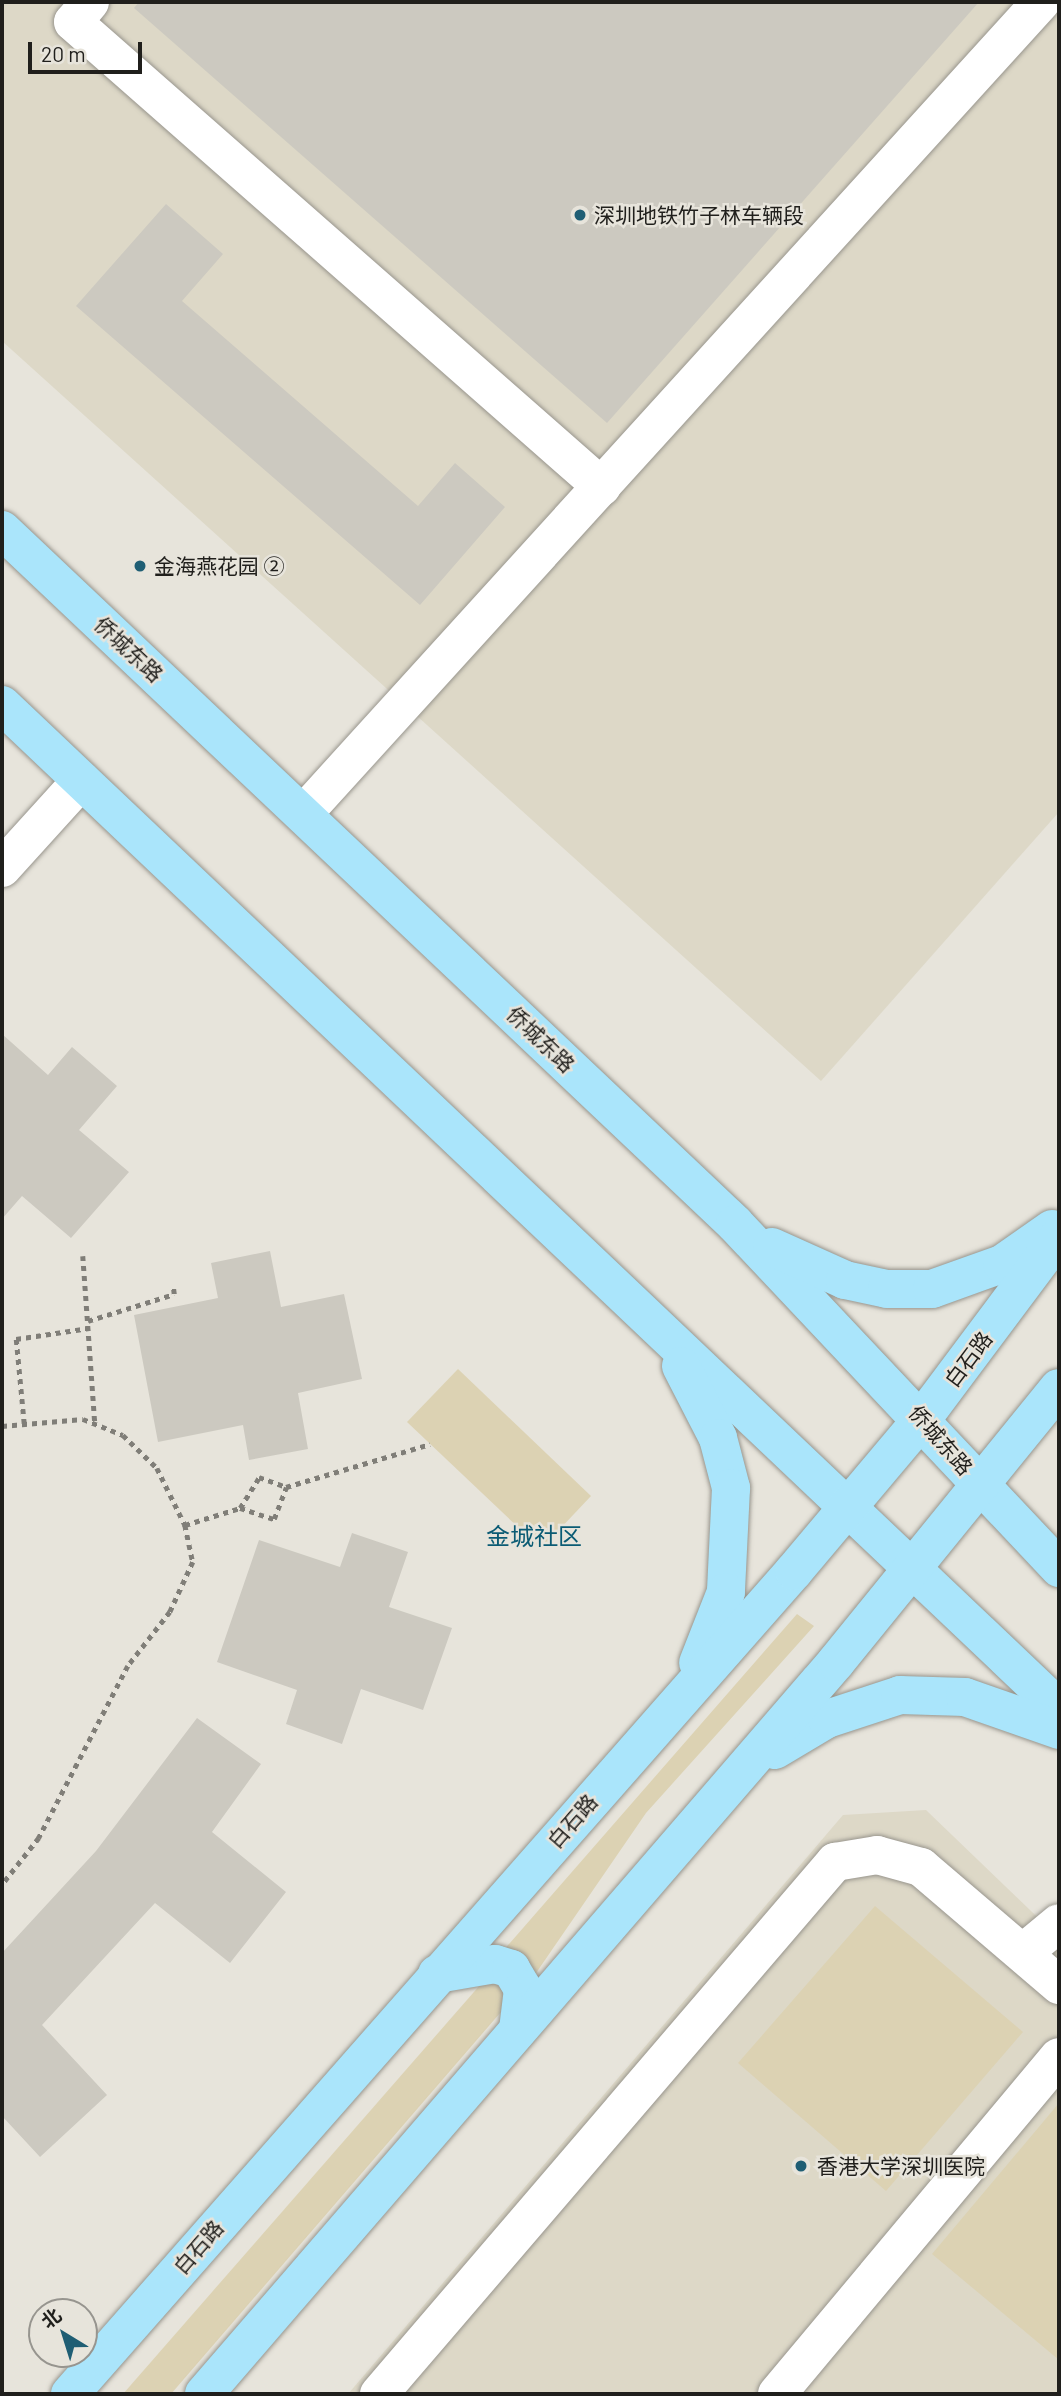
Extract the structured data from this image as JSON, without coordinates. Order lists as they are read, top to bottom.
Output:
{
  "streets": {
    "main road": ["侨城东路", "白石路"]
  },
  "crossings": [
    ["侨城东路", "白石路"]
  ],
  "districts": ["金城社区"],
  "places": ["深圳地铁竹子林车辆段", "金海燕花园 ②", "香港大学深圳医院"],
  "scale_bar": "20 m",
  "north": "top left"
}
